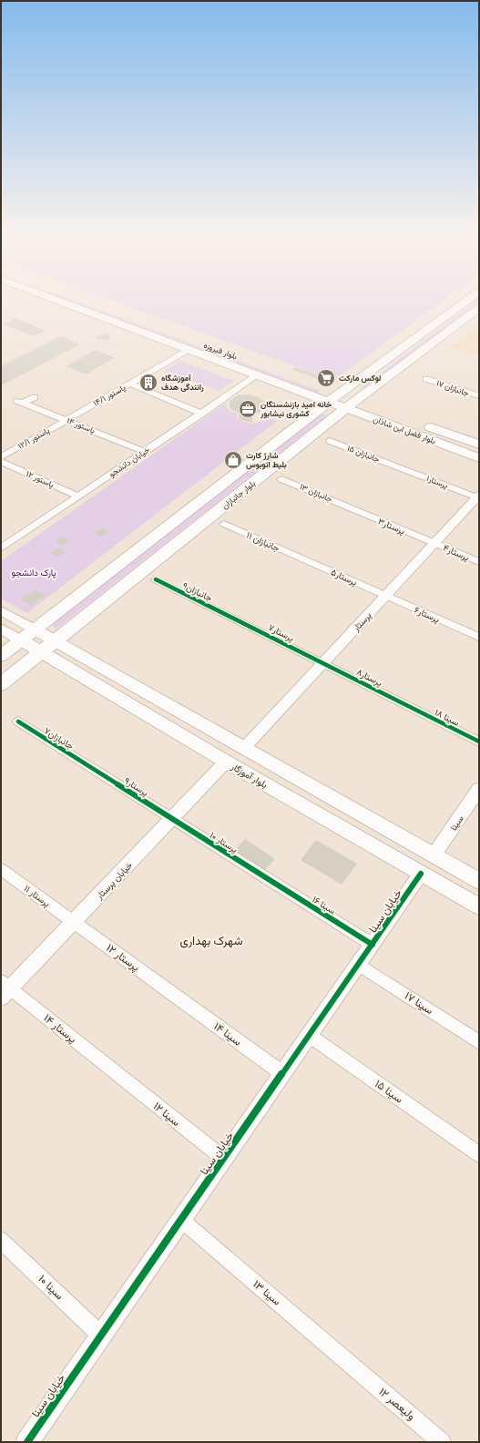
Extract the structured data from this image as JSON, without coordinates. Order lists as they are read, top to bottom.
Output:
{
  "streets": {
    "main road": [
      "بلوار فیروزه",
      "بلوار فضل ابن شاذان",
      "بلوار جانبازان",
      "بلوار آموزگار"
    ],
    "street": [
      "جانبازان ۱۷",
      "پاستور ۱۴/۱",
      "پاستور ۱۴",
      "پاستور ۱۲/۱",
      "جانبازان ۱۵",
      "خیابان دانشجو",
      "پاستور ۱۲",
      "پرستار۱",
      "جانبازان ۱۳",
      "پرستار۳",
      "جانبازان ۱۱",
      "پرستار۴",
      "پرستار۵",
      "جانبازان۹",
      "پرستار۶",
      "پرستار",
      "پرستار۷",
      "پرستار۸",
      "سینا ۱۸",
      "جانبازان۷",
      "پرستار۹",
      "سینا",
      "پرستار ۱۰",
      "خیابان پرستار",
      "پرستار ۱۱",
      "سینا ۱۶",
      "خیابان سینا",
      "پرستار ۱۲",
      "سینا ۱۷",
      "پرستار ۱۴",
      "سینا ۱۴",
      "سینا ۱۵",
      "سینا ۱۲",
      "سینا ۱۰",
      "سینا ۱۳",
      "ولیعصر ۱۲"
    ]
  },
  "crossings": [
    ["بلوار فیروزه", "پاستور ۱۴/۱"],
    ["بلوار فیروزه", "بلوار فضل ابن شاذان"],
    ["بلوار فیروزه", "خیابان دانشجو"],
    ["بلوار فیروزه", "بلوار جانبازان"],
    ["پاستور ۱۴/۱", "پاستور ۱۴"],
    ["پاستور ۱۴/۱", "پاستور ۱۲/۱"],
    ["پاستور ۱۴", "پاستور ۱۲/۱"],
    ["پاستور ۱۴", "خیابان دانشجو"],
    ["بلوار فضل ابن شاذان", "بلوار جانبازان"],
    ["جانبازان ۱۵", "پرستار۱"],
    ["خیابان دانشجو", "پاستور ۱۲"],
    ["پرستار۱", "پرستار"],
    ["جانبازان ۱۳", "پرستار۳"],
    ["بلوار جانبازان", "بلوار آموزگار"],
    ["پرستار۳", "پرستار۴"],
    ["پرستار۳", "پرستار"],
    ["جانبازان ۱۱", "پرستار۵"],
    ["پرستار۴", "پرستار"],
    ["پرستار۵", "پرستار۶"],
    ["پرستار۵", "پرستار"],
    ["جانبازان۹", "پرستار۷"],
    ["پرستار۶", "پرستار"],
    ["پرستار", "پرستار۷"],
    ["پرستار", "پرستار۸"],
    ["پرستار۷", "پرستار۸"],
    ["پرستار۸", "سینا ۱۸"],
    ["جانبازان۷", "پرستار۹"],
    ["بلوار آموزگار", "خیابان پرستار"],
    ["بلوار آموزگار", "خیابان سینا"],
    ["پرستار۹", "پرستار ۱۰"],
    ["پرستار۹", "خیابان پرستار"],
    ["پرستار ۱۰", "خیابان پرستار"],
    ["پرستار ۱۰", "سینا ۱۶"],
    ["خیابان پرستار", "پرستار ۱۱"],
    ["خیابان پرستار", "پرستار ۱۲"],
    ["خیابان پرستار", "پرستار ۱۴"],
    ["پرستار ۱۱", "پرستار ۱۲"],
    ["سینا ۱۶", "خیابان سینا"],
    ["خیابان سینا", "سینا ۱۷"],
    ["خیابان سینا", "سینا ۱۴"],
    ["خیابان سینا", "سینا ۱۵"],
    ["خیابان سینا", "سینا ۱۲"],
    ["خیابان سینا", "سینا ۱۰"],
    ["خیابان سینا", "سینا ۱۳"],
    ["پرستار ۱۲", "سینا ۱۴"],
    ["پرستار ۱۴", "سینا ۱۲"],
    ["سینا ۱۳", "ولیعصر ۱۲"]
  ],
  "districts": ["شهرک بهداری"],
  "parks": ["پارک دانشجو"],
  "places": {
    "supermarket": ["لوکس مارکت"],
    "building": ["آموزشگاه رانندگی هدف"],
    "office": ["خانه امید بازنشستگان کشوری نیشابور"],
    "shop": ["شارژ کارت بلیط اتوبوس"]
  }
}
